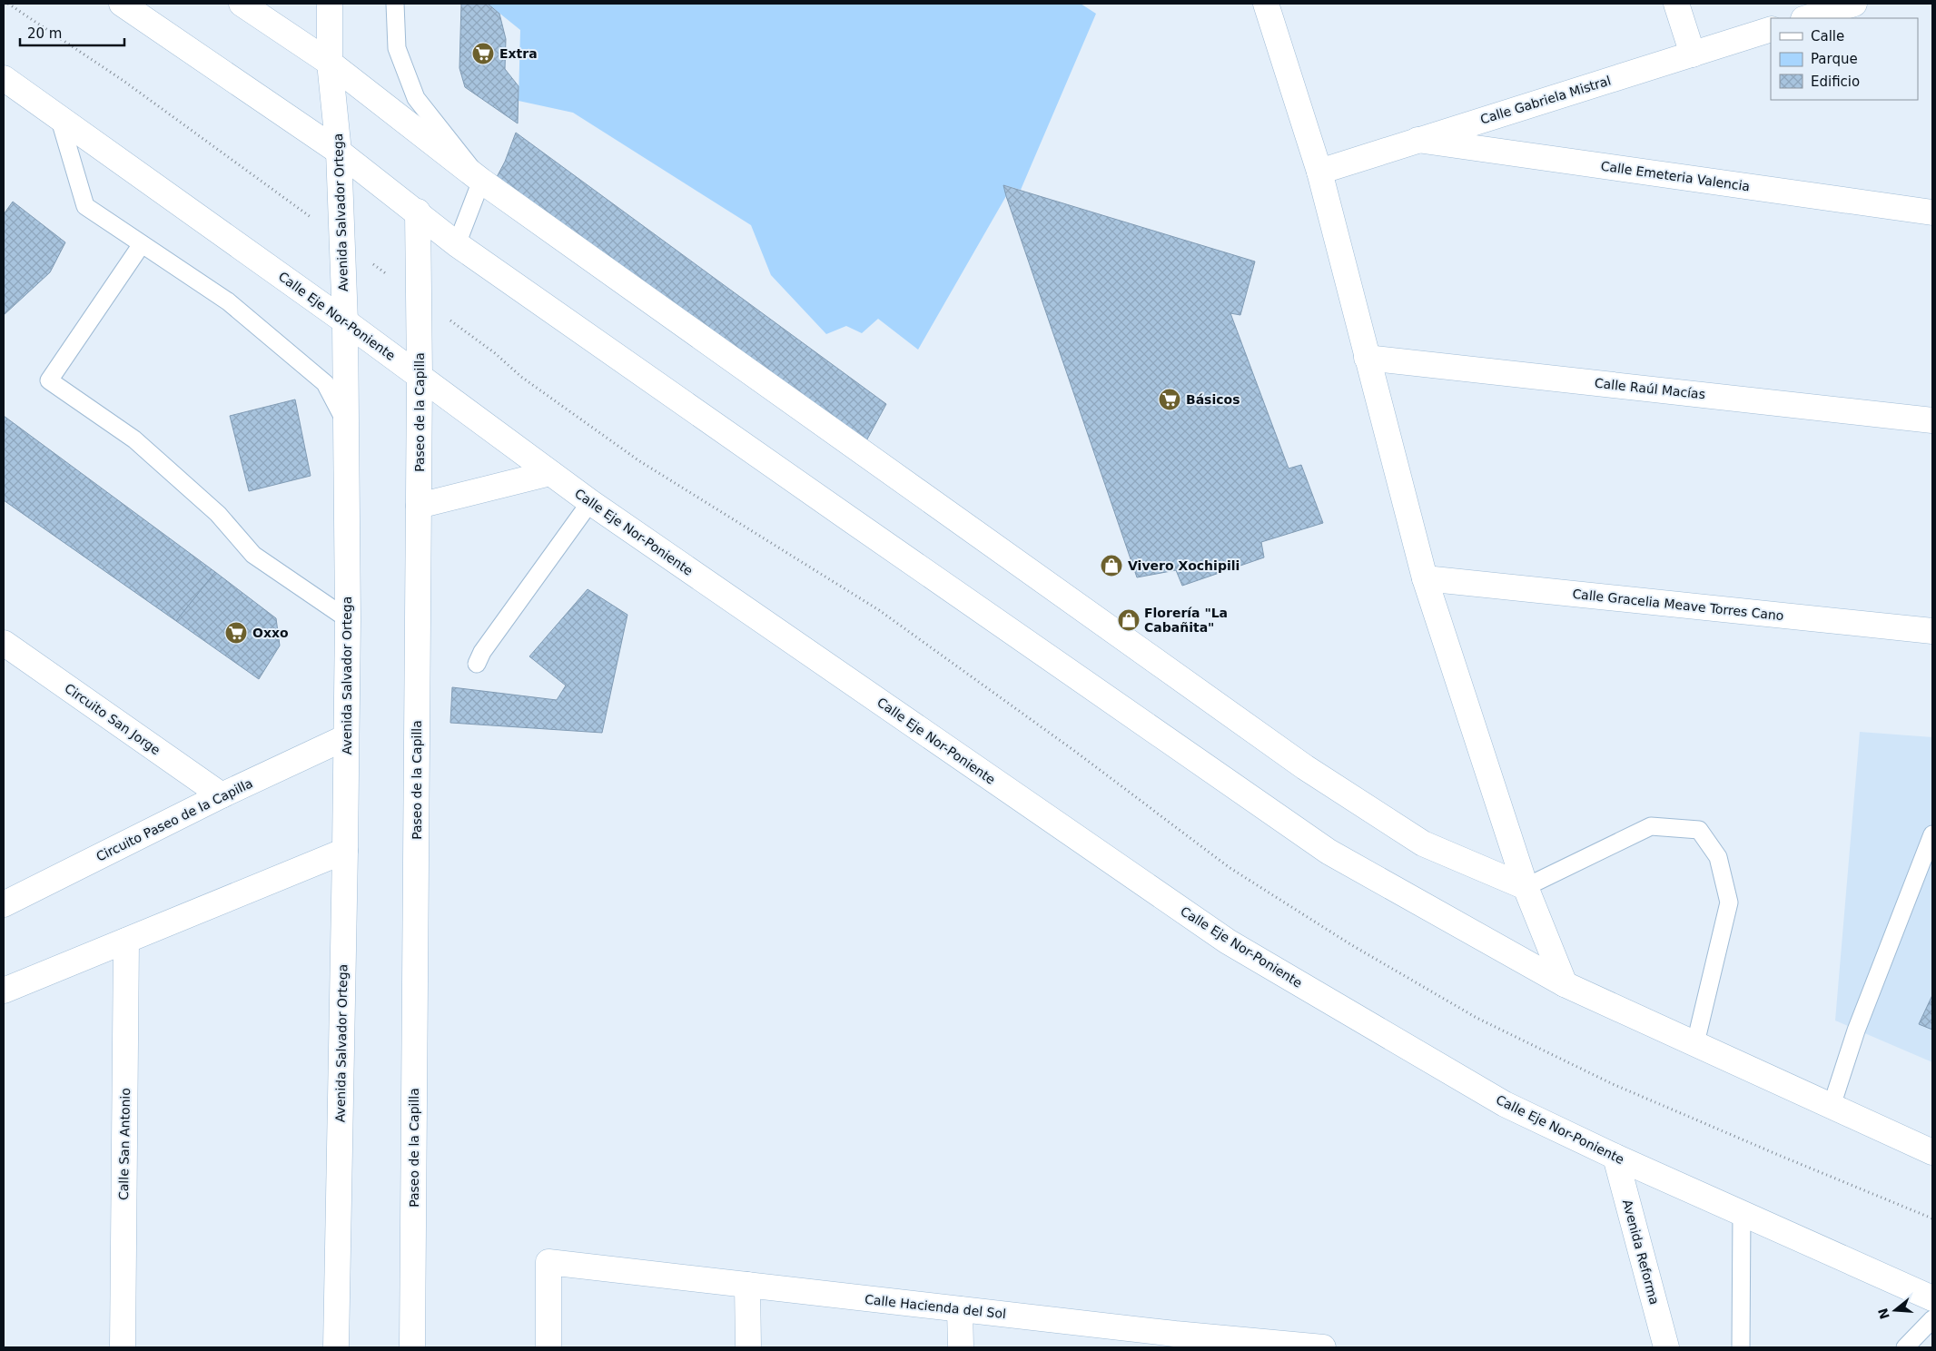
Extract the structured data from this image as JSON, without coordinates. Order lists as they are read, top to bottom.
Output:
{
  "streets": {
    "street": [
      "Calle Gabriela Mistral",
      "Calle Emeteria Valencia",
      "Avenida Salvador Ortega",
      "Calle Eje Nor-Poniente",
      "Calle Raúl Macías",
      "Paseo de la Capilla",
      "Calle Gracelia Meave Torres Cano",
      "Circuito San Jorge",
      "Circuito Paseo de la Capilla",
      "Calle San Antonio",
      "Avenida Reforma",
      "Calle Hacienda del Sol"
    ]
  },
  "crossings": [
    ["Calle Gabriela Mistral", "Calle Emeteria Valencia"],
    ["Avenida Salvador Ortega", "Calle Eje Nor-Poniente"],
    ["Avenida Salvador Ortega", "Circuito Paseo de la Capilla"],
    ["Calle Eje Nor-Poniente", "Paseo de la Capilla"],
    ["Calle Eje Nor-Poniente", "Avenida Reforma"],
    ["Circuito San Jorge", "Circuito Paseo de la Capilla"]
  ],
  "places": {
    "supermarket": ["Extra", "Básicos", "Oxxo"],
    "shop": ["Vivero Xochipili", "Florería \"La Cabañita\""]
  },
  "legend": ["Calle", "Parque", "Edificio"],
  "scale_bar": "20 m",
  "north": "left"
}
